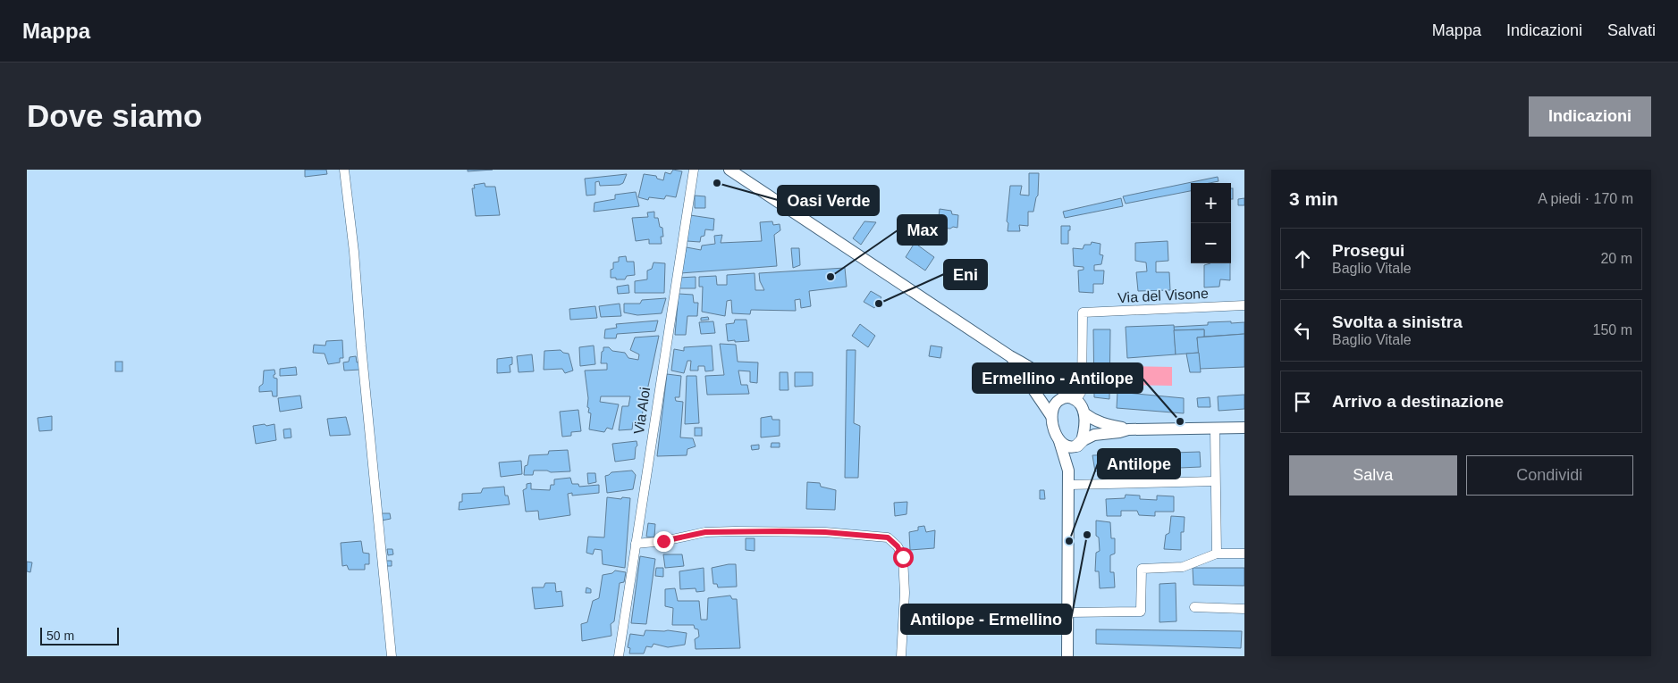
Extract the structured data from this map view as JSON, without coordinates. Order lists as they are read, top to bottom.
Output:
{
  "streets": {
    "street": ["Via del Visone", "Via Aloi"]
  },
  "places": [
    "Oasi Verde",
    "Max",
    "Eni",
    "Ermellino - Antilope",
    "Antilope - Ermellino",
    "Antilope"
  ],
  "scale_bar": "50 m",
  "page": {
    "header": "Mappa",
    "nav": ["Mappa", "Indicazioni", "Salvati"],
    "buttons": [
      "Indicazioni",
      ["Salva", "Condividi"]
    ],
    "title": "Dove siamo",
    "heading": ["3 min", "A piedi · 170 m"],
    "map_buttons": ["+", "−"],
    "list": [
      ["Prosegui", "Baglio Vitale", "20 m"],
      ["Svolta a sinistra", "Baglio Vitale", "150 m"],
      "Arrivo a destinazione"
    ],
    "scale": "50 m"
  }
}
